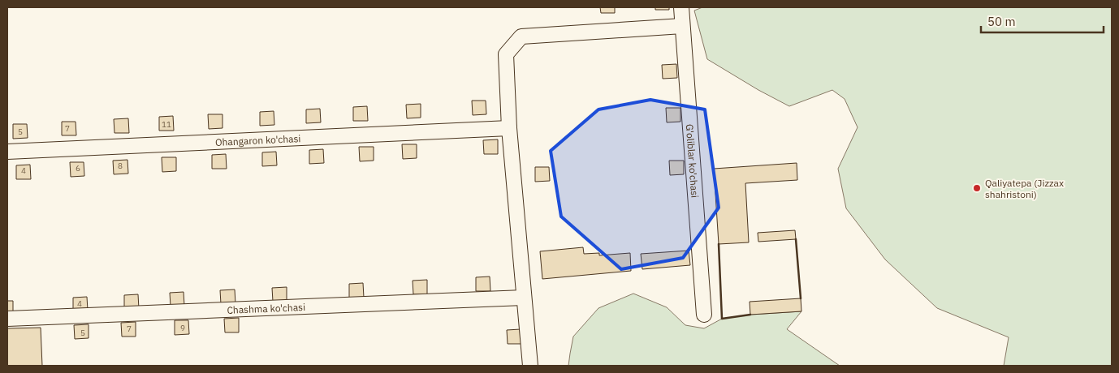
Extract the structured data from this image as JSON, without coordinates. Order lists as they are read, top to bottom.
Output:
{
  "streets": {
    "street": ["Ohangaron ko'chasi", "G'oliblar ko'chasi", "Chashma ko'chasi"]
  },
  "places": ["Qaliyatepa (Jizzax shahristoni)"],
  "house_numbers": [
    "11",
    "7",
    "5",
    "8",
    "6",
    "4",
    "4",
    "9",
    "7",
    "5"
  ],
  "scale_bar": "50 m"
}
